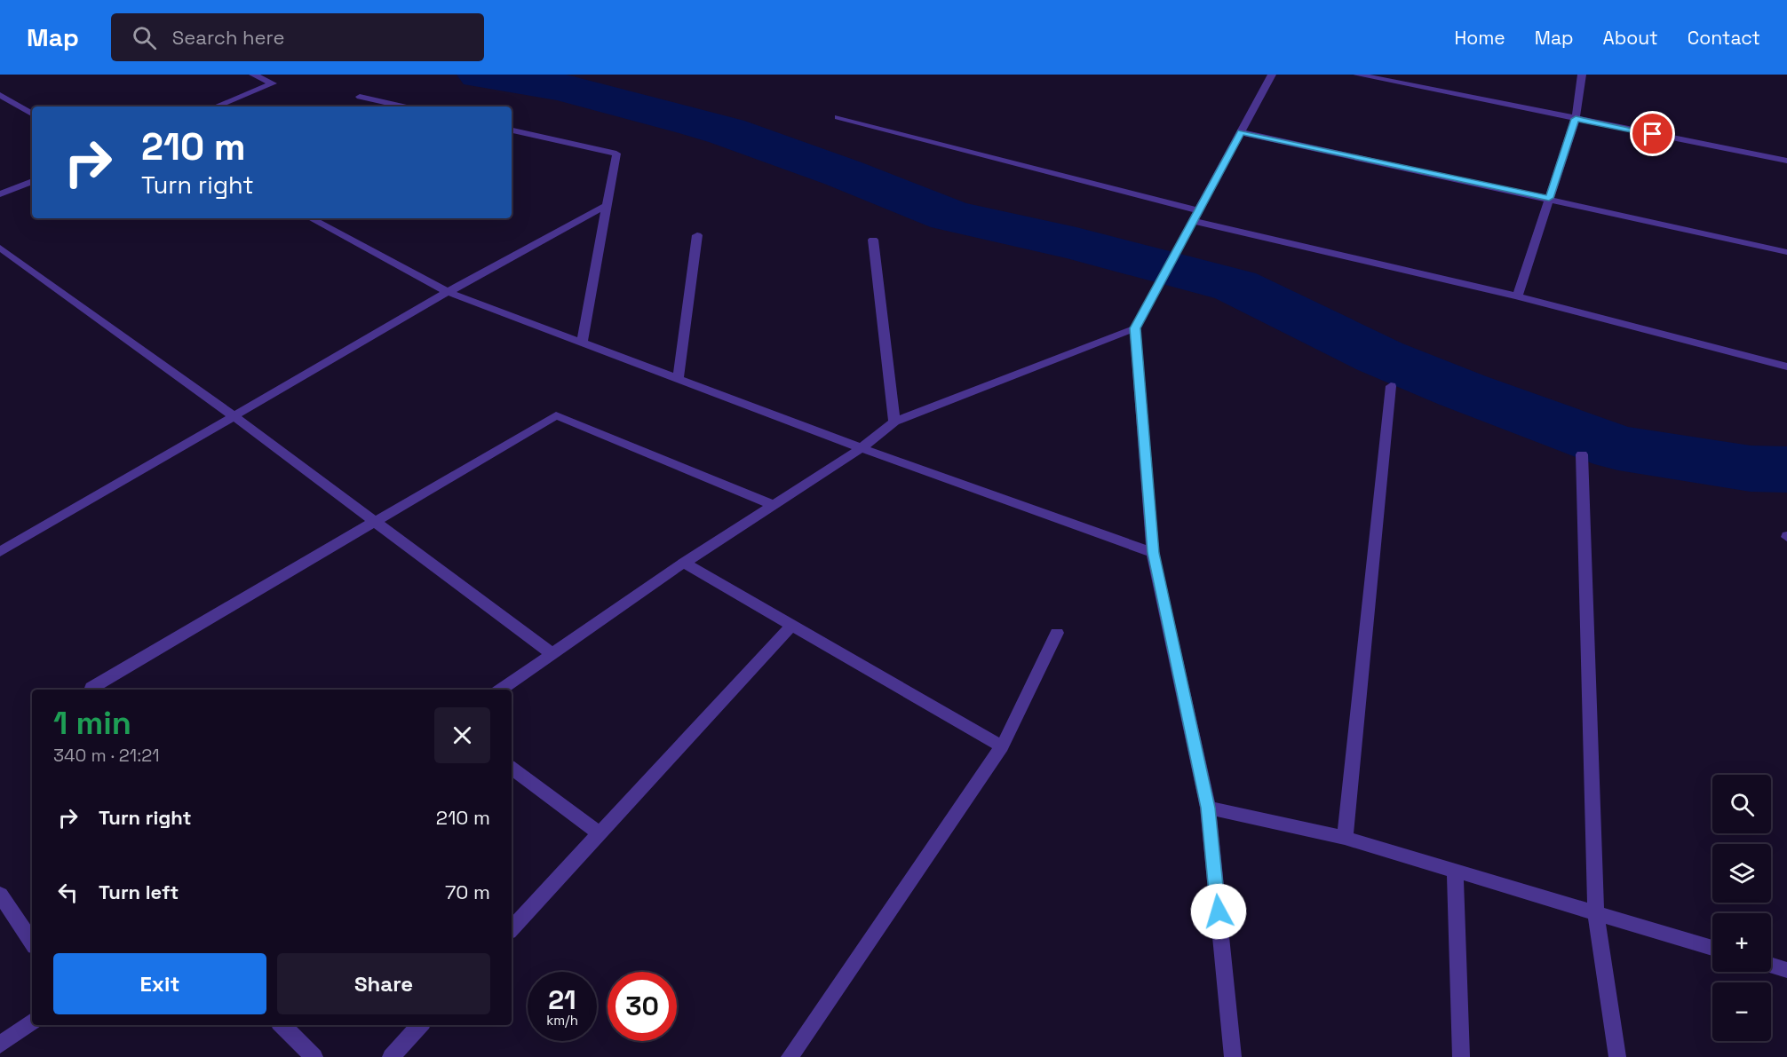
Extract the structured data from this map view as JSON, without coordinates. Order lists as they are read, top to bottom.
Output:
{
  "page": {
    "header": "Map",
    "search": "Search here",
    "nav": [
      "Home",
      "Map",
      "About",
      "Contact"
    ],
    "turn": ["210 m", "Turn right"],
    "heading": ["1 min", "340 m · 21:21"],
    "map_buttons": ["+", "−"],
    "list": [
      {
        "name": "Turn right",
        "value": "210 m"
      },
      {
        "name": "Turn left",
        "value": "70 m"
      }
    ],
    "buttons": ["Exit", "Share"],
    "speed": "21 km/h",
    "limit": "30"
  }
}
